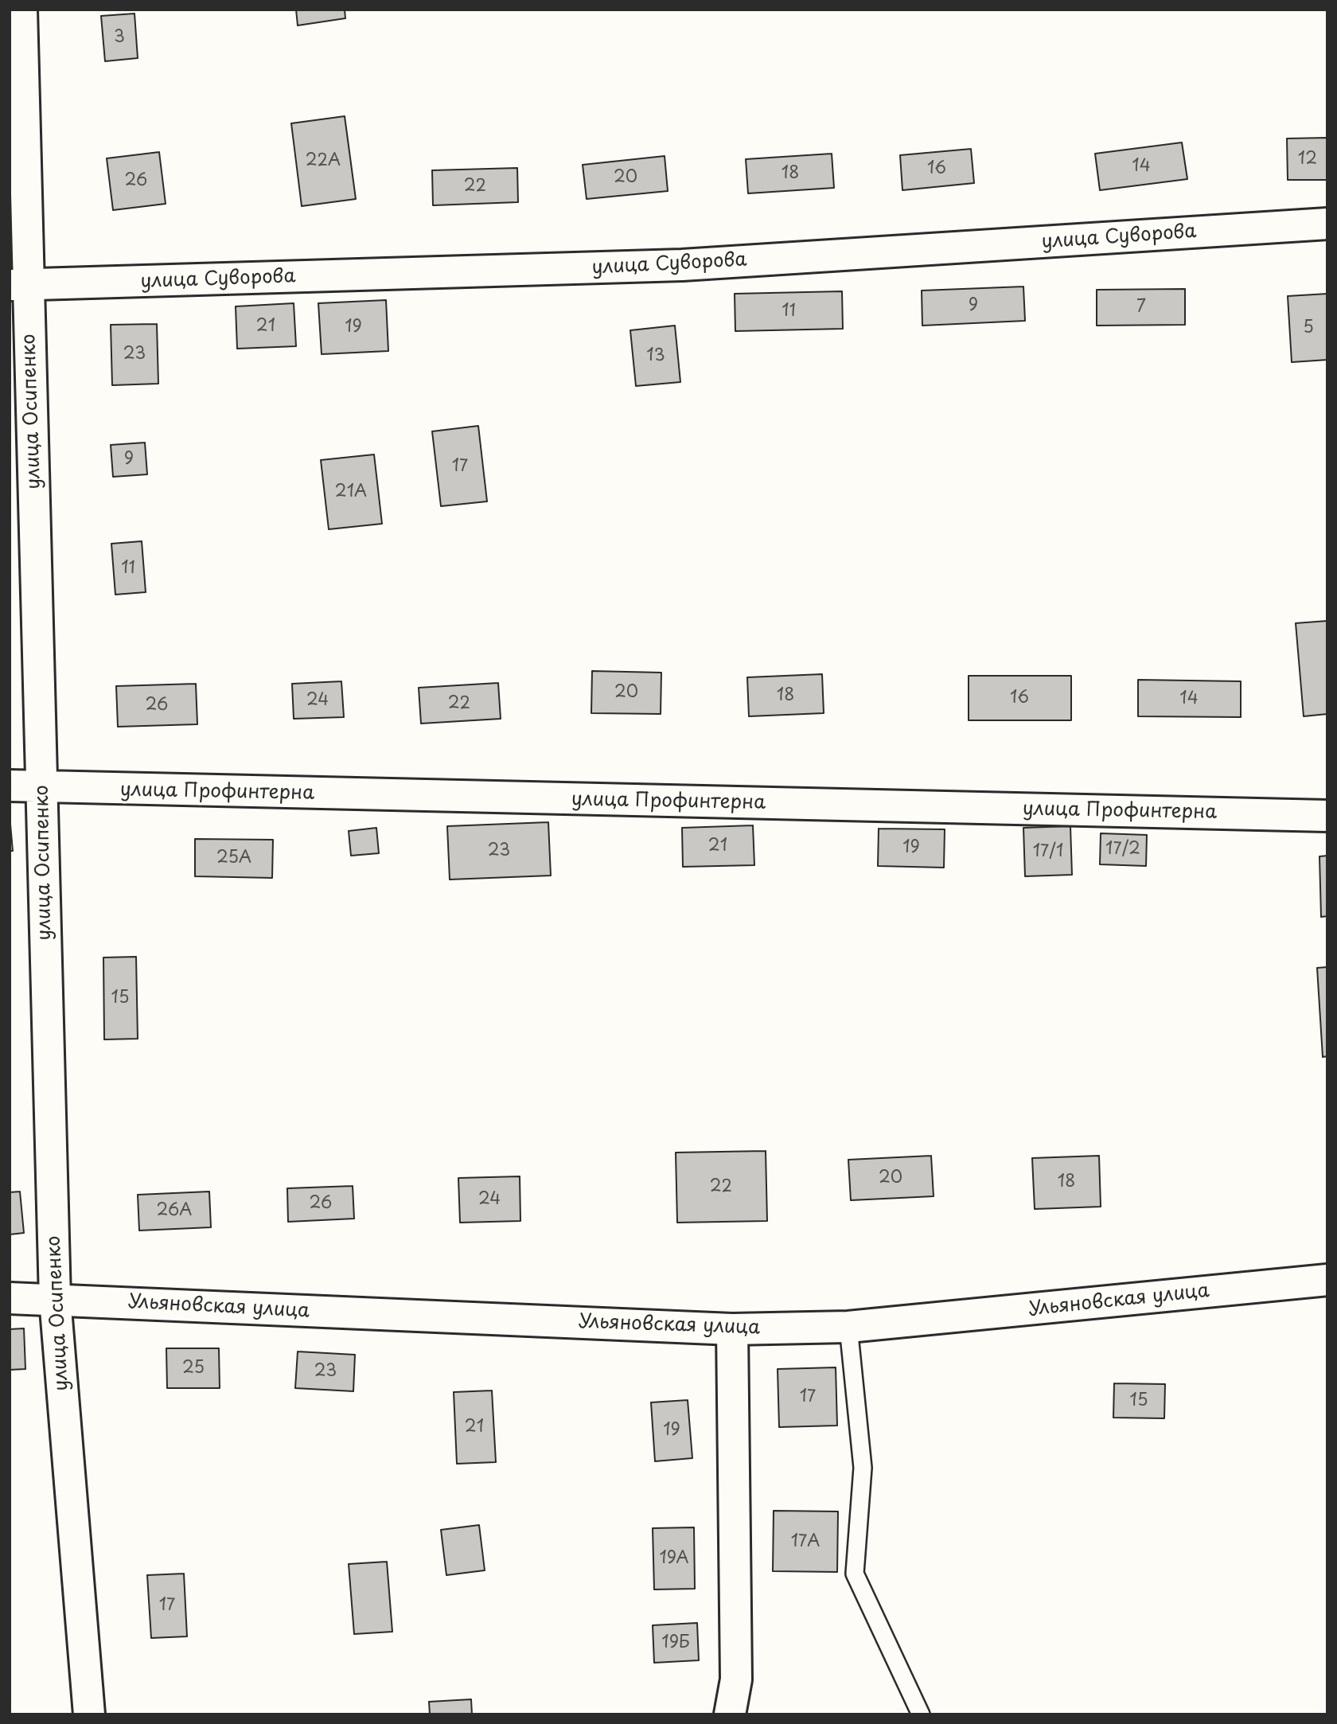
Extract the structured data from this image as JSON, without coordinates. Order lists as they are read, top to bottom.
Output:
{
  "streets": {
    "street": [
      "улица Суворова",
      "улица Осипенко",
      "улица Профинтерна",
      "Ульяновская улица"
    ]
  },
  "crossings": [
    ["улица Суворова", "улица Осипенко"],
    ["улица Осипенко", "улица Профинтерна"],
    ["улица Осипенко", "Ульяновская улица"]
  ],
  "house_numbers": [
    "3",
    "12",
    "22А",
    "14",
    "16",
    "18",
    "20",
    "26",
    "22",
    "9",
    "7",
    "11",
    "21",
    "19",
    "5",
    "23",
    "13",
    "9",
    "17",
    "21А",
    "11",
    "20",
    "18",
    "16",
    "14",
    "24",
    "22",
    "26",
    "21",
    "19",
    "17/2",
    "23",
    "17/1",
    "25А",
    "15",
    "20",
    "18",
    "22",
    "24",
    "26",
    "26А",
    "25",
    "23",
    "17",
    "15",
    "21",
    "19",
    "17А",
    "19А",
    "17",
    "19Б"
  ]
}
